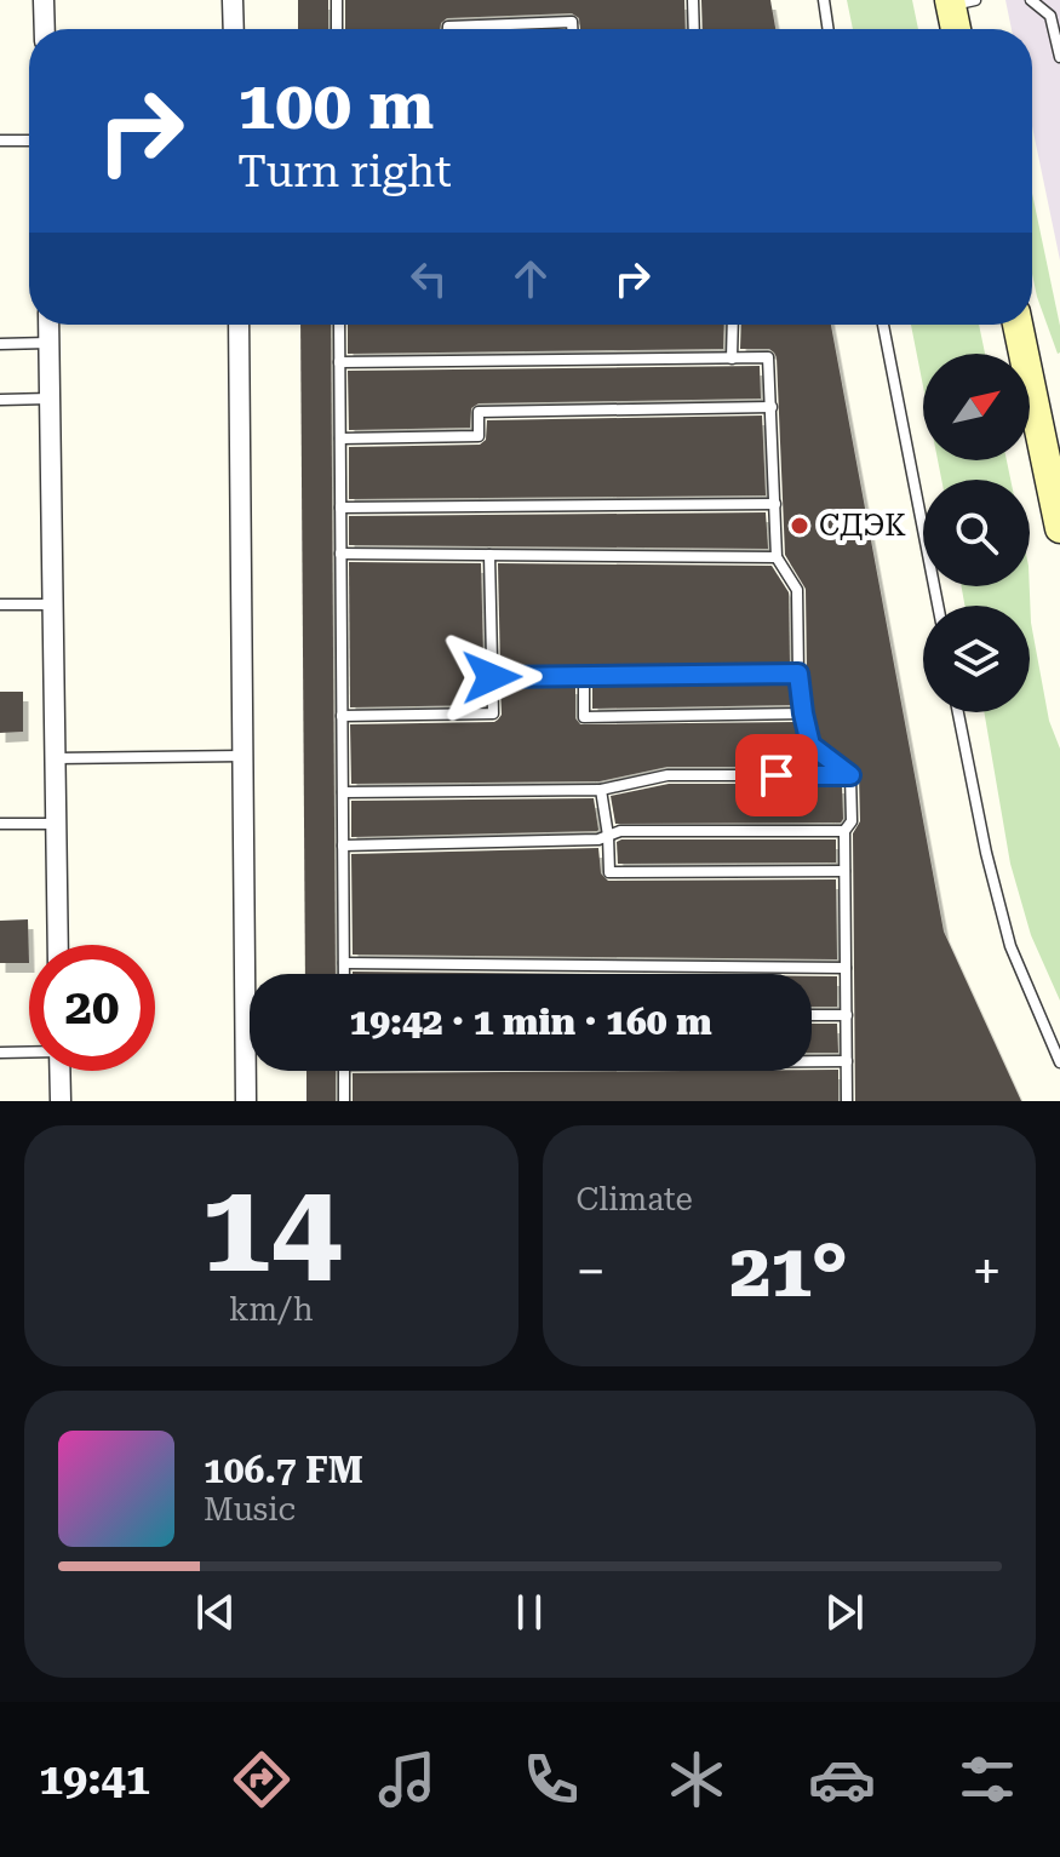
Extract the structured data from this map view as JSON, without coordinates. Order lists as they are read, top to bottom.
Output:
{
  "places": ["СДЭК"],
  "north": "top right",
  "page": {
    "turn": ["100 m", "Turn right"],
    "limit": "20",
    "trip": "19:42 · 1 min · 160 m",
    "tile": [
      ["14", "km/h"],
      "Climate"
    ],
    "heat": ["−", "21°", "+"],
    "song": ["106.7 FM", "Music"],
    "tabs": "19:41"
  }
}
